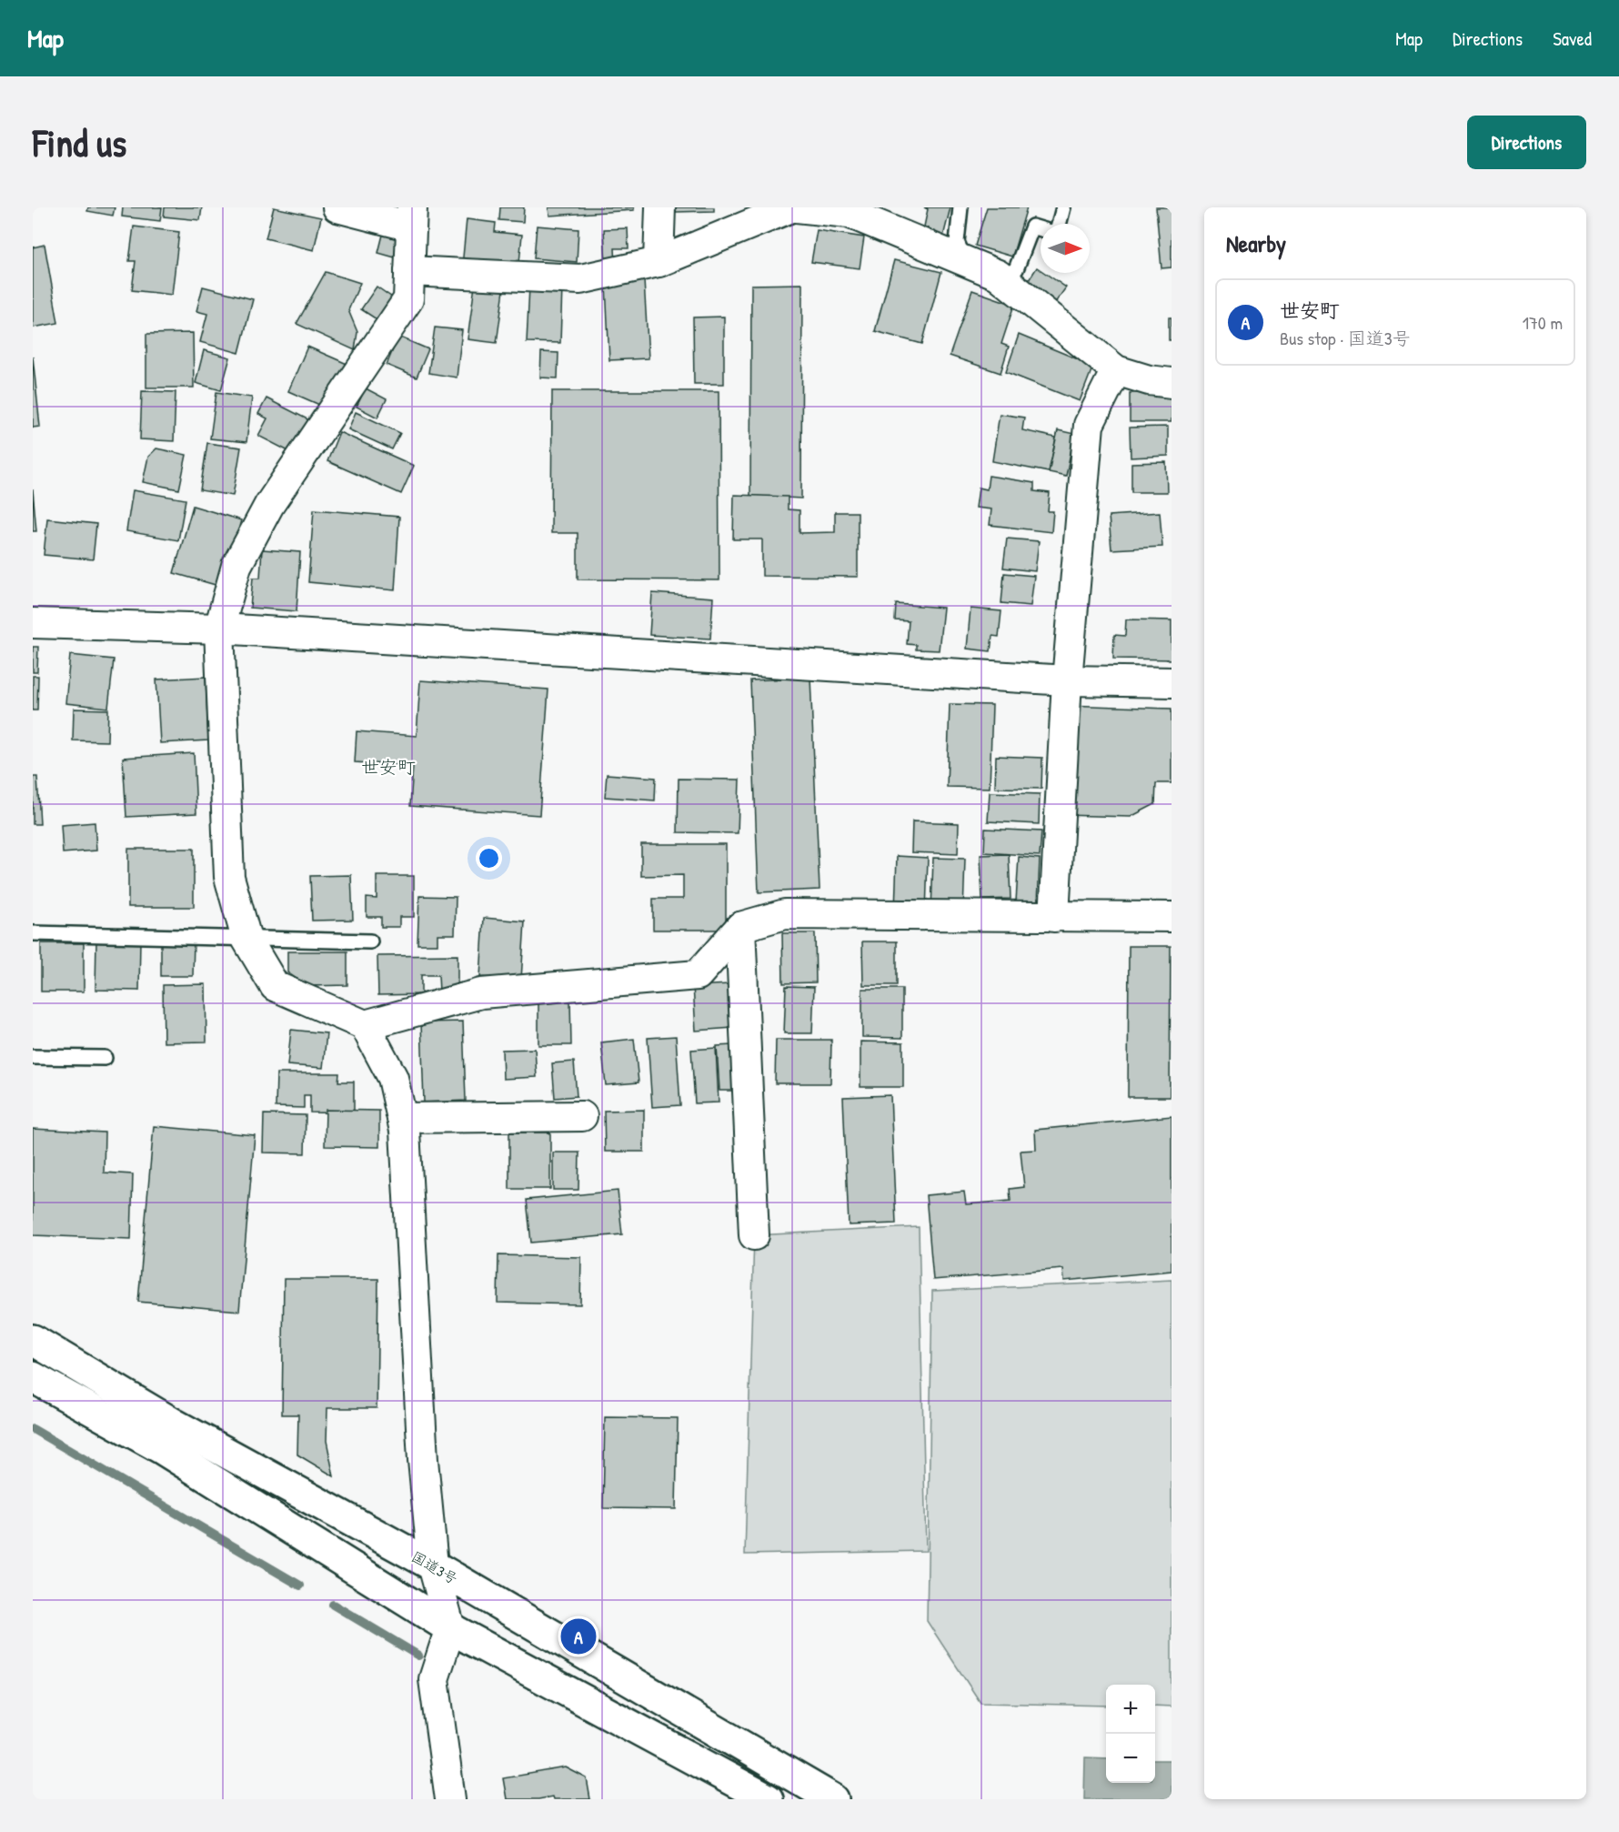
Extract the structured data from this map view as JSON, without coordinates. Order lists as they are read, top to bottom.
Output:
{
  "streets": {
    "highway": ["国道3号"]
  },
  "districts": ["世安町"],
  "north": "right",
  "page": {
    "header": "Map",
    "nav": ["Map", "Directions", "Saved"],
    "buttons": "Directions",
    "title": "Find us",
    "heading": "Nearby",
    "list": [
      {
        "mark": "A",
        "name": "世安町",
        "note": "Bus stop · 国道3号",
        "value": "170 m"
      }
    ],
    "pins": "A",
    "map_buttons": ["+", "−"]
  }
}
